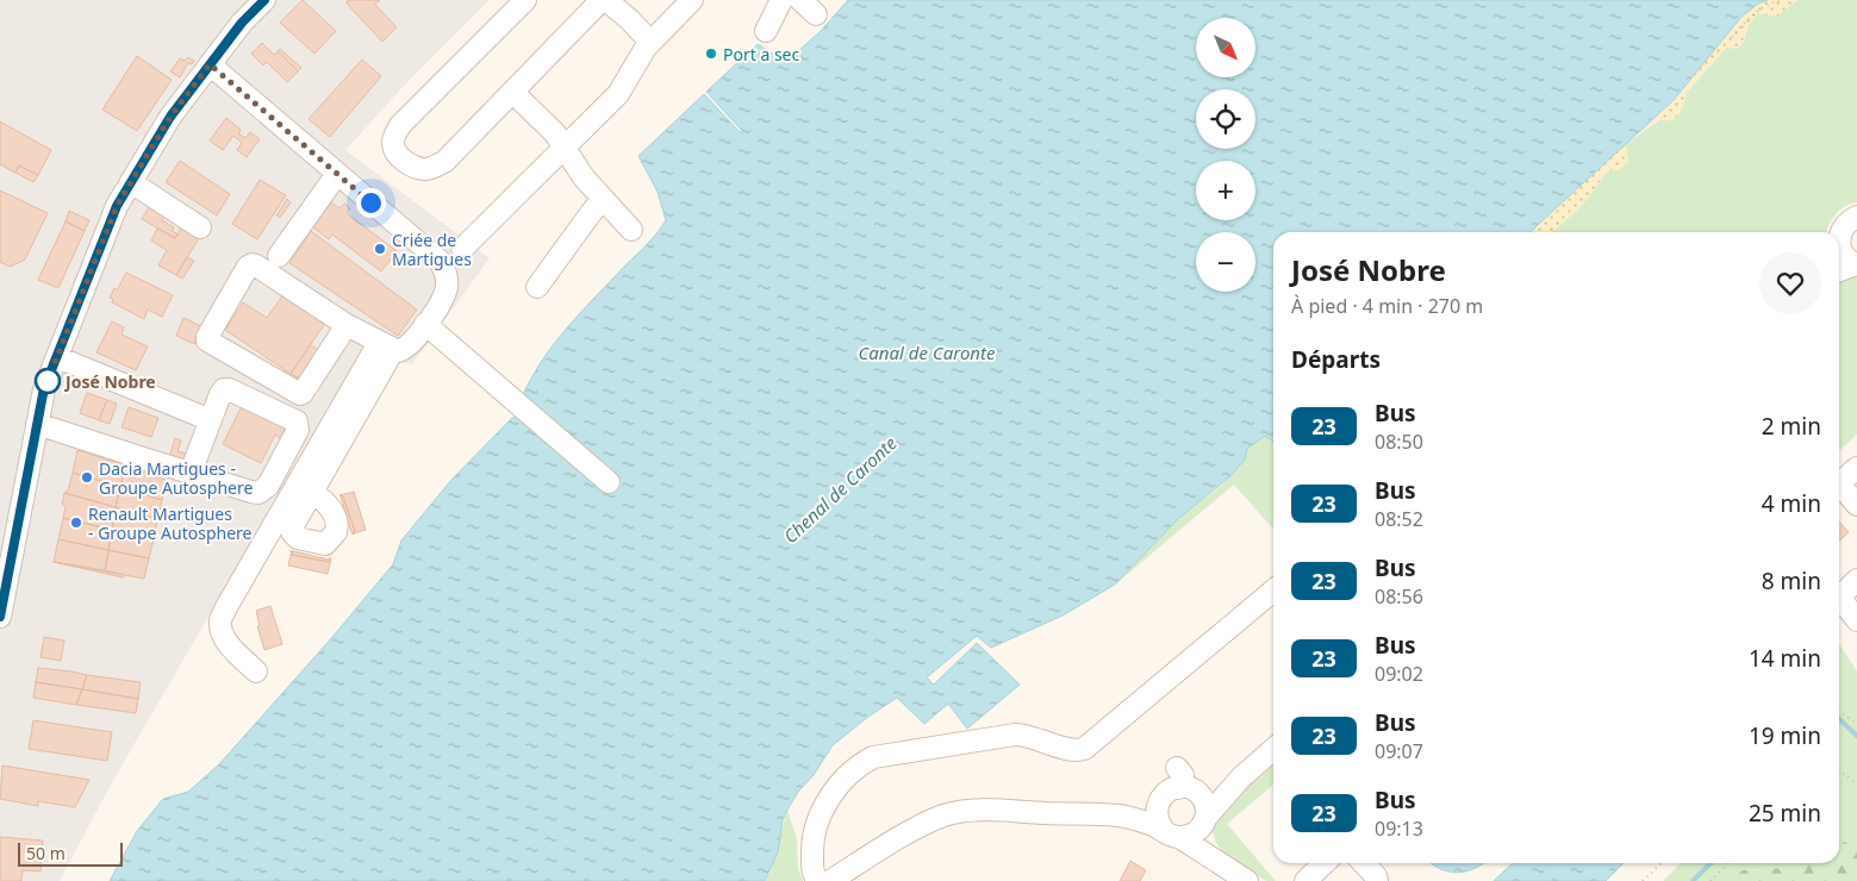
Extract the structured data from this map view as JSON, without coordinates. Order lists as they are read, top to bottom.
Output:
{
  "water": ["Canal de Caronte", "Chenal de Caronte"],
  "places": [
    "Port a sec",
    "Criée de Martigues",
    "José Nobre",
    "Dacia Martigues - Groupe Autosphere",
    "Renault Martigues - Groupe Autosphere"
  ],
  "lines": ["bus line 23"],
  "scale_bar": "50 m",
  "north": "bottom right",
  "page": {
    "map_buttons": ["+", "−"],
    "heading": [
      ["José Nobre", "À pied · 4 min · 270 m"],
      "Départs"
    ],
    "list": [
      {
        "mark": "23",
        "name": "Bus",
        "note": "08:50",
        "value": "2 min"
      },
      {
        "mark": "23",
        "name": "Bus",
        "note": "08:52",
        "value": "4 min"
      },
      {
        "mark": "23",
        "name": "Bus",
        "note": "08:56",
        "value": "8 min"
      },
      {
        "mark": "23",
        "name": "Bus",
        "note": "09:02",
        "value": "14 min"
      },
      {
        "mark": "23",
        "name": "Bus",
        "note": "09:07",
        "value": "19 min"
      },
      {
        "mark": "23",
        "name": "Bus",
        "note": "09:13",
        "value": "25 min"
      }
    ],
    "scale": "50 m"
  }
}
